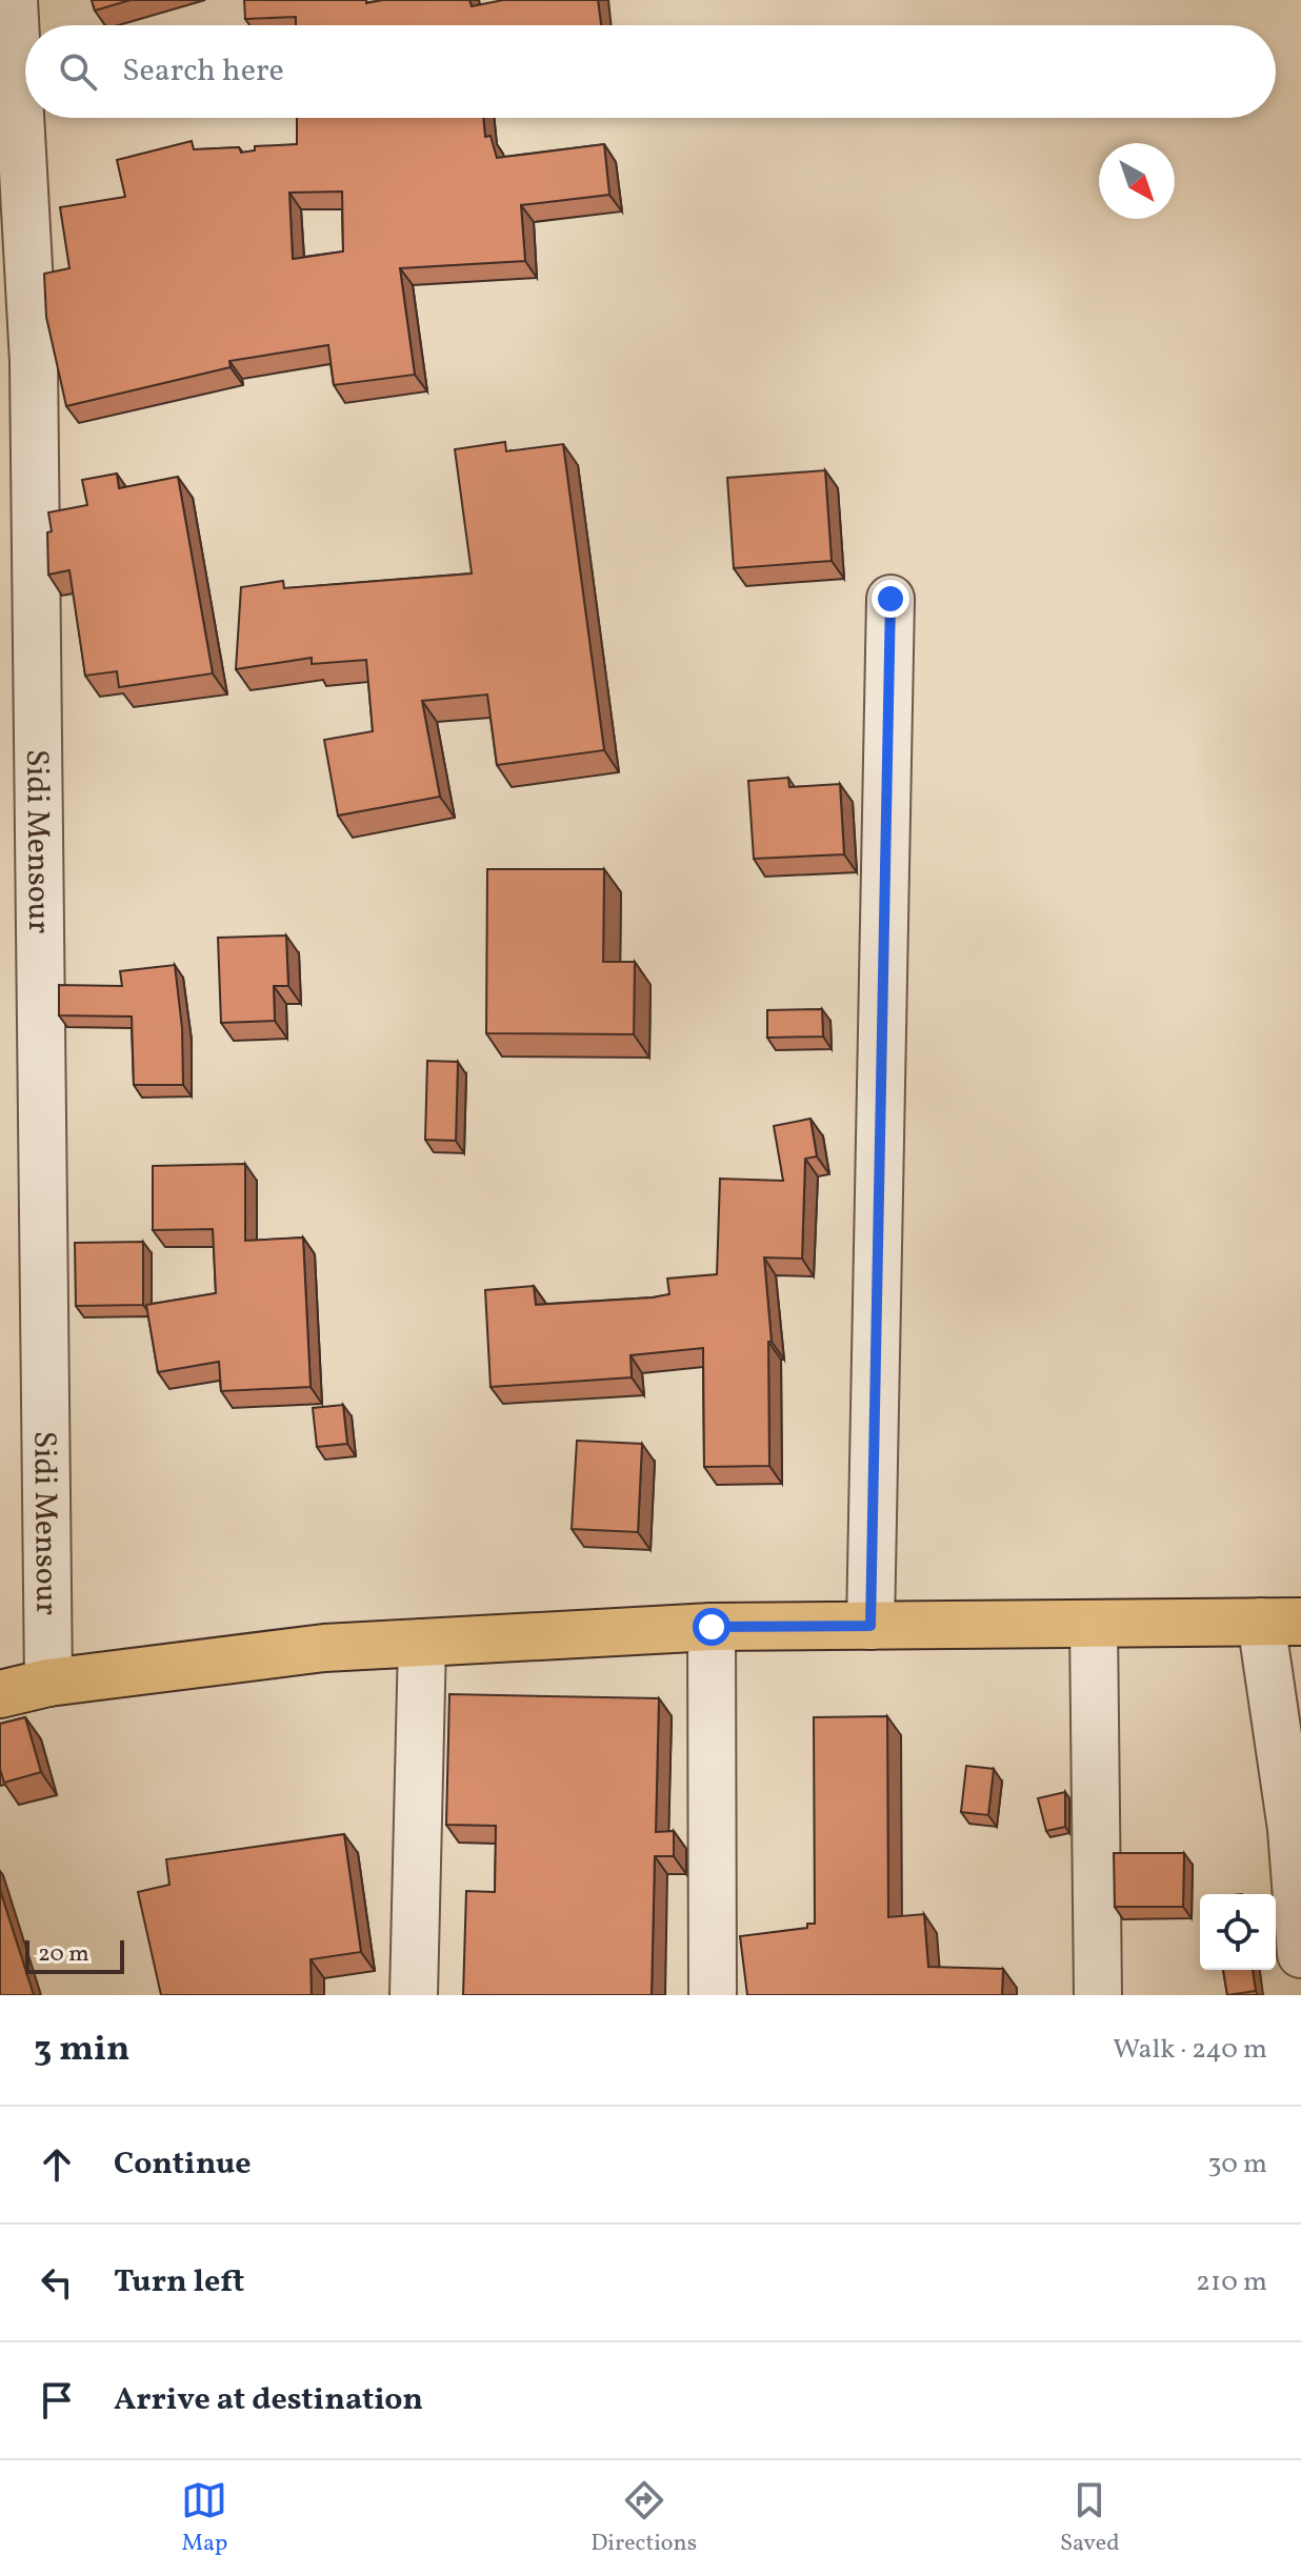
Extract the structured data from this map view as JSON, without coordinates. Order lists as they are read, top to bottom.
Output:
{
  "streets": {
    "street": ["Sidi Mensour"]
  },
  "scale_bar": "20 m",
  "north": "bottom right",
  "page": {
    "search": "Search here",
    "scale": "20 m",
    "heading": ["3 min", "Walk · 240 m"],
    "list": [
      ["Continue", "30 m"],
      ["Turn left", "210 m"],
      "Arrive at destination"
    ],
    "nav": ["Map", "Directions", "Saved"]
  }
}
